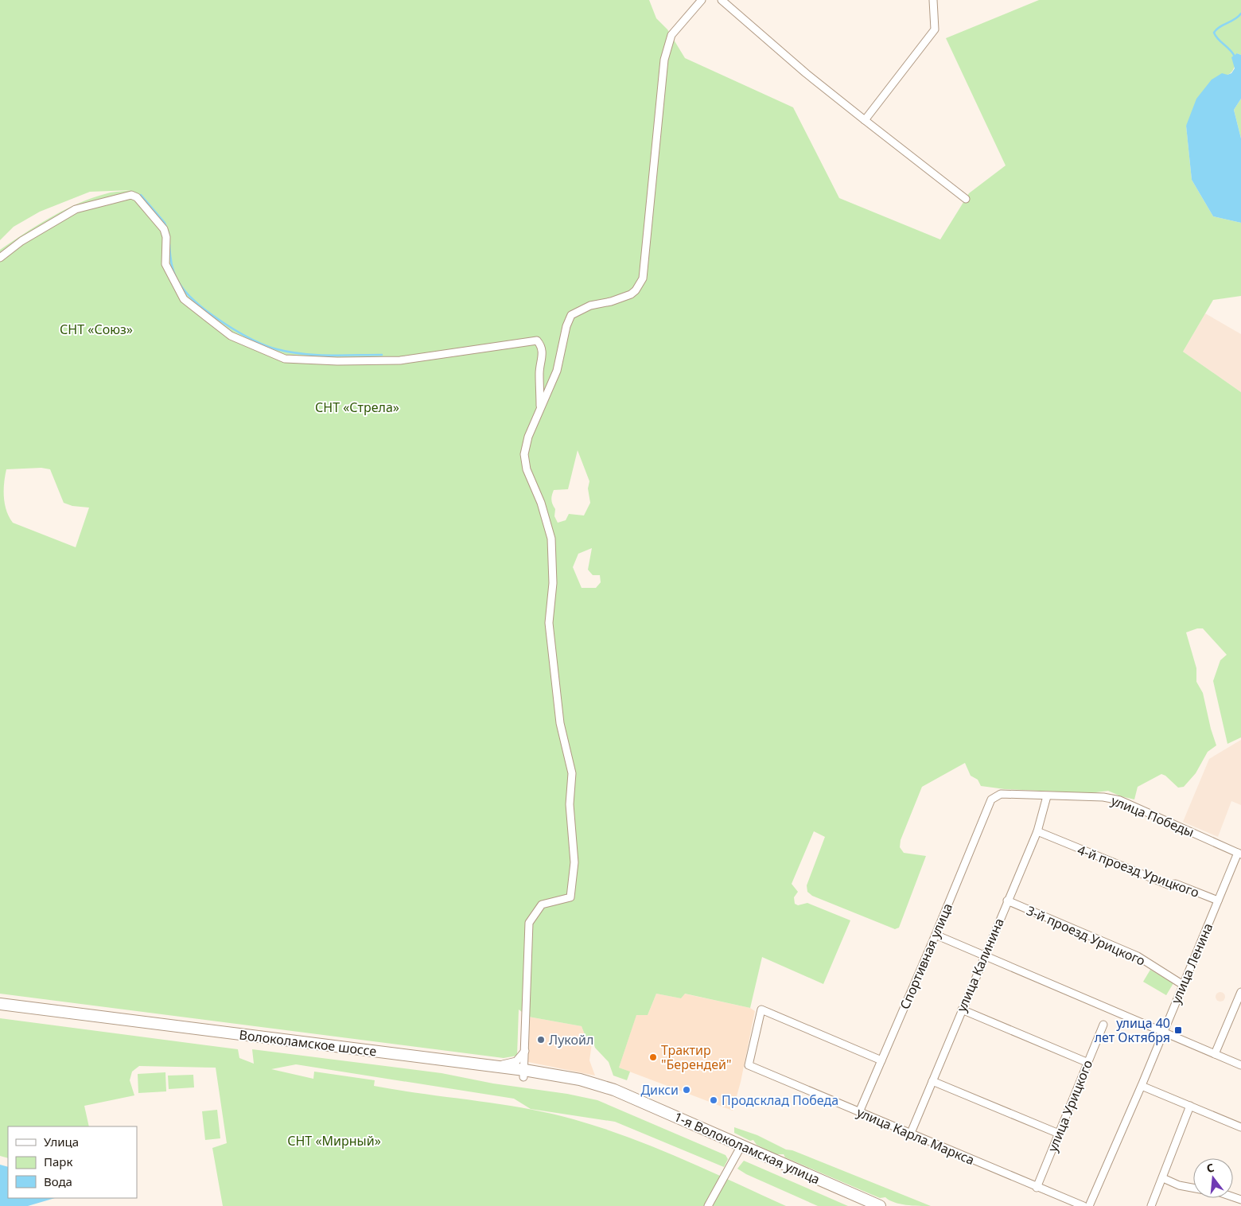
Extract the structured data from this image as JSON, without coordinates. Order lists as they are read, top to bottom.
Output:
{
  "streets": {
    "main road": ["Волоколамское шоссе", "1-я Волоколамская улица"],
    "street": [
      "улица Победы",
      "4-й проезд Урицкого",
      "3-й проезд Урицкого",
      "Спортивная улица",
      "улица Ленина",
      "улица Калинина",
      "улица Урицкого",
      "улица Карла Маркса"
    ]
  },
  "crossings": [
    ["улица Победы", "Спортивная улица"],
    ["улица Победы", "улица Ленина"],
    ["улица Победы", "улица Калинина"],
    ["4-й проезд Урицкого", "улица Ленина"],
    ["4-й проезд Урицкого", "улица Калинина"],
    ["3-й проезд Урицкого", "улица Ленина"],
    ["3-й проезд Урицкого", "улица Калинина"],
    ["Спортивная улица", "улица Карла Маркса"],
    ["улица Калинина", "улица Карла Маркса"],
    ["Волоколамское шоссе", "1-я Волоколамская улица"],
    ["улица Урицкого", "улица Карла Маркса"]
  ],
  "parks": ["СНТ «Союз»", "СНТ «Стрела»", "СНТ «Мирный»"],
  "places": {
    "transit": ["улица 40 лет Октября"],
    "other": [
      "Лукойл",
      "Трактир \"Берендей\"",
      "Дикси",
      "Продсклад Победа"
    ]
  },
  "legend": ["Улица", "Парк", "Вода"],
  "north": "top"
}
